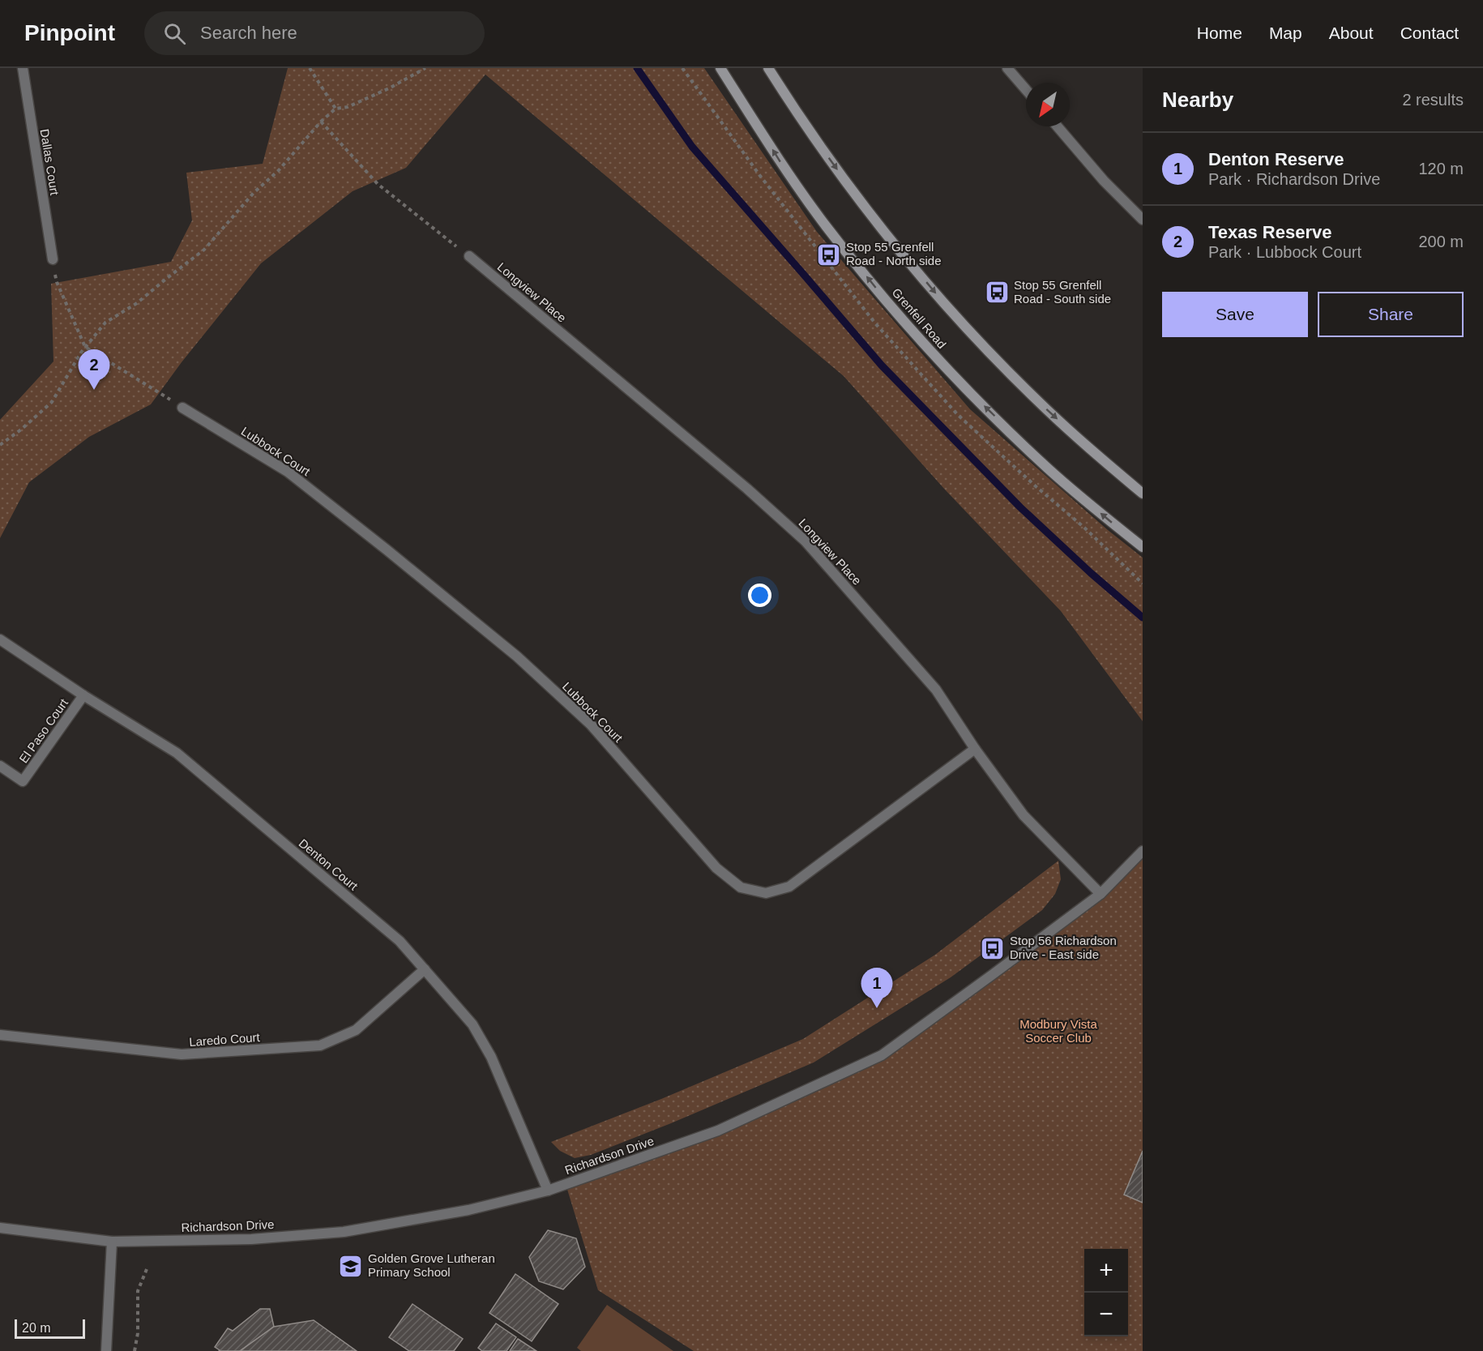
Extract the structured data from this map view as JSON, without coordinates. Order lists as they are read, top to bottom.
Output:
{
  "streets": {
    "main road": ["Grenfell Road"],
    "street": [
      "Dallas Court",
      "Longview Place",
      "Lubbock Court",
      "El Paso Court",
      "Denton Court",
      "Laredo Court",
      "Richardson Drive"
    ]
  },
  "crossings": [
    ["Longview Place", "Lubbock Court"],
    ["Longview Place", "Richardson Drive"],
    ["El Paso Court", "Denton Court"],
    ["Denton Court", "Laredo Court"],
    ["Denton Court", "Richardson Drive"]
  ],
  "parks": ["Modbury Vista Soccer Club"],
  "places": {
    "bus stop": ["Stop 55 Grenfell Road - North side", "Stop 55 Grenfell Road - South side", "Stop 56 Richardson Drive - East side"],
    "school or university": ["Golden Grove Lutheran Primary School"]
  },
  "scale_bar": "20 m",
  "north": "bottom left",
  "page": {
    "header": "Pinpoint",
    "search": "Search here",
    "nav": [
      "Home",
      "Map",
      "About",
      "Contact"
    ],
    "heading": ["Nearby", "2 results"],
    "list": [
      {
        "mark": "1",
        "name": "Denton Reserve",
        "note": "Park · Richardson Drive",
        "value": "120 m"
      },
      {
        "mark": "2",
        "name": "Texas Reserve",
        "note": "Park · Lubbock Court",
        "value": "200 m"
      }
    ],
    "buttons": ["Save", "Share"],
    "pins": ["2", "1"],
    "map_buttons": ["+", "−"],
    "scale": "20 m"
  }
}
